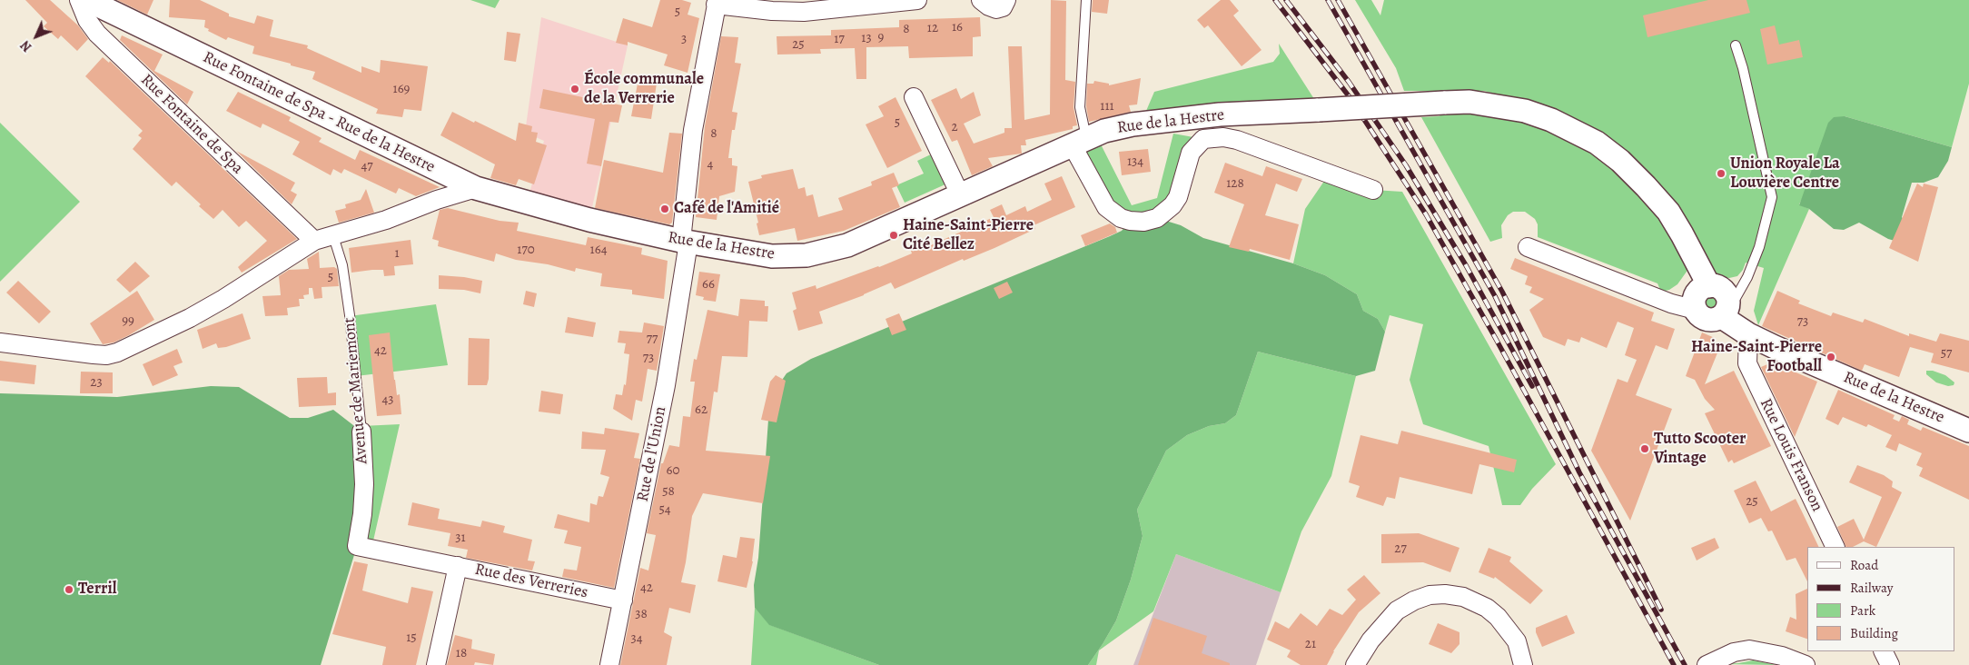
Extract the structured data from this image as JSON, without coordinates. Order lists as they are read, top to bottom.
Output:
{
  "streets": {
    "street": [
      "Rue Fontaine de Spa - Rue de la Hestre",
      "Rue de la Hestre",
      "Rue Fontaine de Spa",
      "Avenue de Mariemont",
      "Rue de l'Union",
      "Rue Louis Franson",
      "Rue des Verreries"
    ]
  },
  "crossings": [
    ["Rue Fontaine de Spa - Rue de la Hestre", "Rue de la Hestre"],
    ["Rue de la Hestre", "Rue de l'Union"],
    ["Rue de la Hestre", "Rue Louis Franson"],
    ["Avenue de Mariemont", "Rue des Verreries"],
    ["Rue de l'Union", "Rue des Verreries"]
  ],
  "places": [
    "École communale de la Verrerie",
    "Union Royale La Louvière Centre",
    "Café de l'Amitié",
    "Haine-Saint-Pierre Cité Bellez",
    "Haine-Saint-Pierre Football",
    "Tutto Scooter Vintage",
    "Terril"
  ],
  "house_numbers": [
    "5",
    "16",
    "12",
    "8",
    "9",
    "13",
    "3",
    "17",
    "25",
    "169",
    "111",
    "5",
    "2",
    "8",
    "134",
    "4",
    "47",
    "128",
    "170",
    "164",
    "1",
    "5",
    "66",
    "99",
    "73",
    "77",
    "42",
    "57",
    "73",
    "23",
    "43",
    "62",
    "60",
    "58",
    "25",
    "54",
    "31",
    "27",
    "42",
    "38",
    "15",
    "34",
    "21",
    "18"
  ],
  "legend": [
    "Road",
    "Railway",
    "Park",
    "Building"
  ],
  "north": "bottom left"
}
